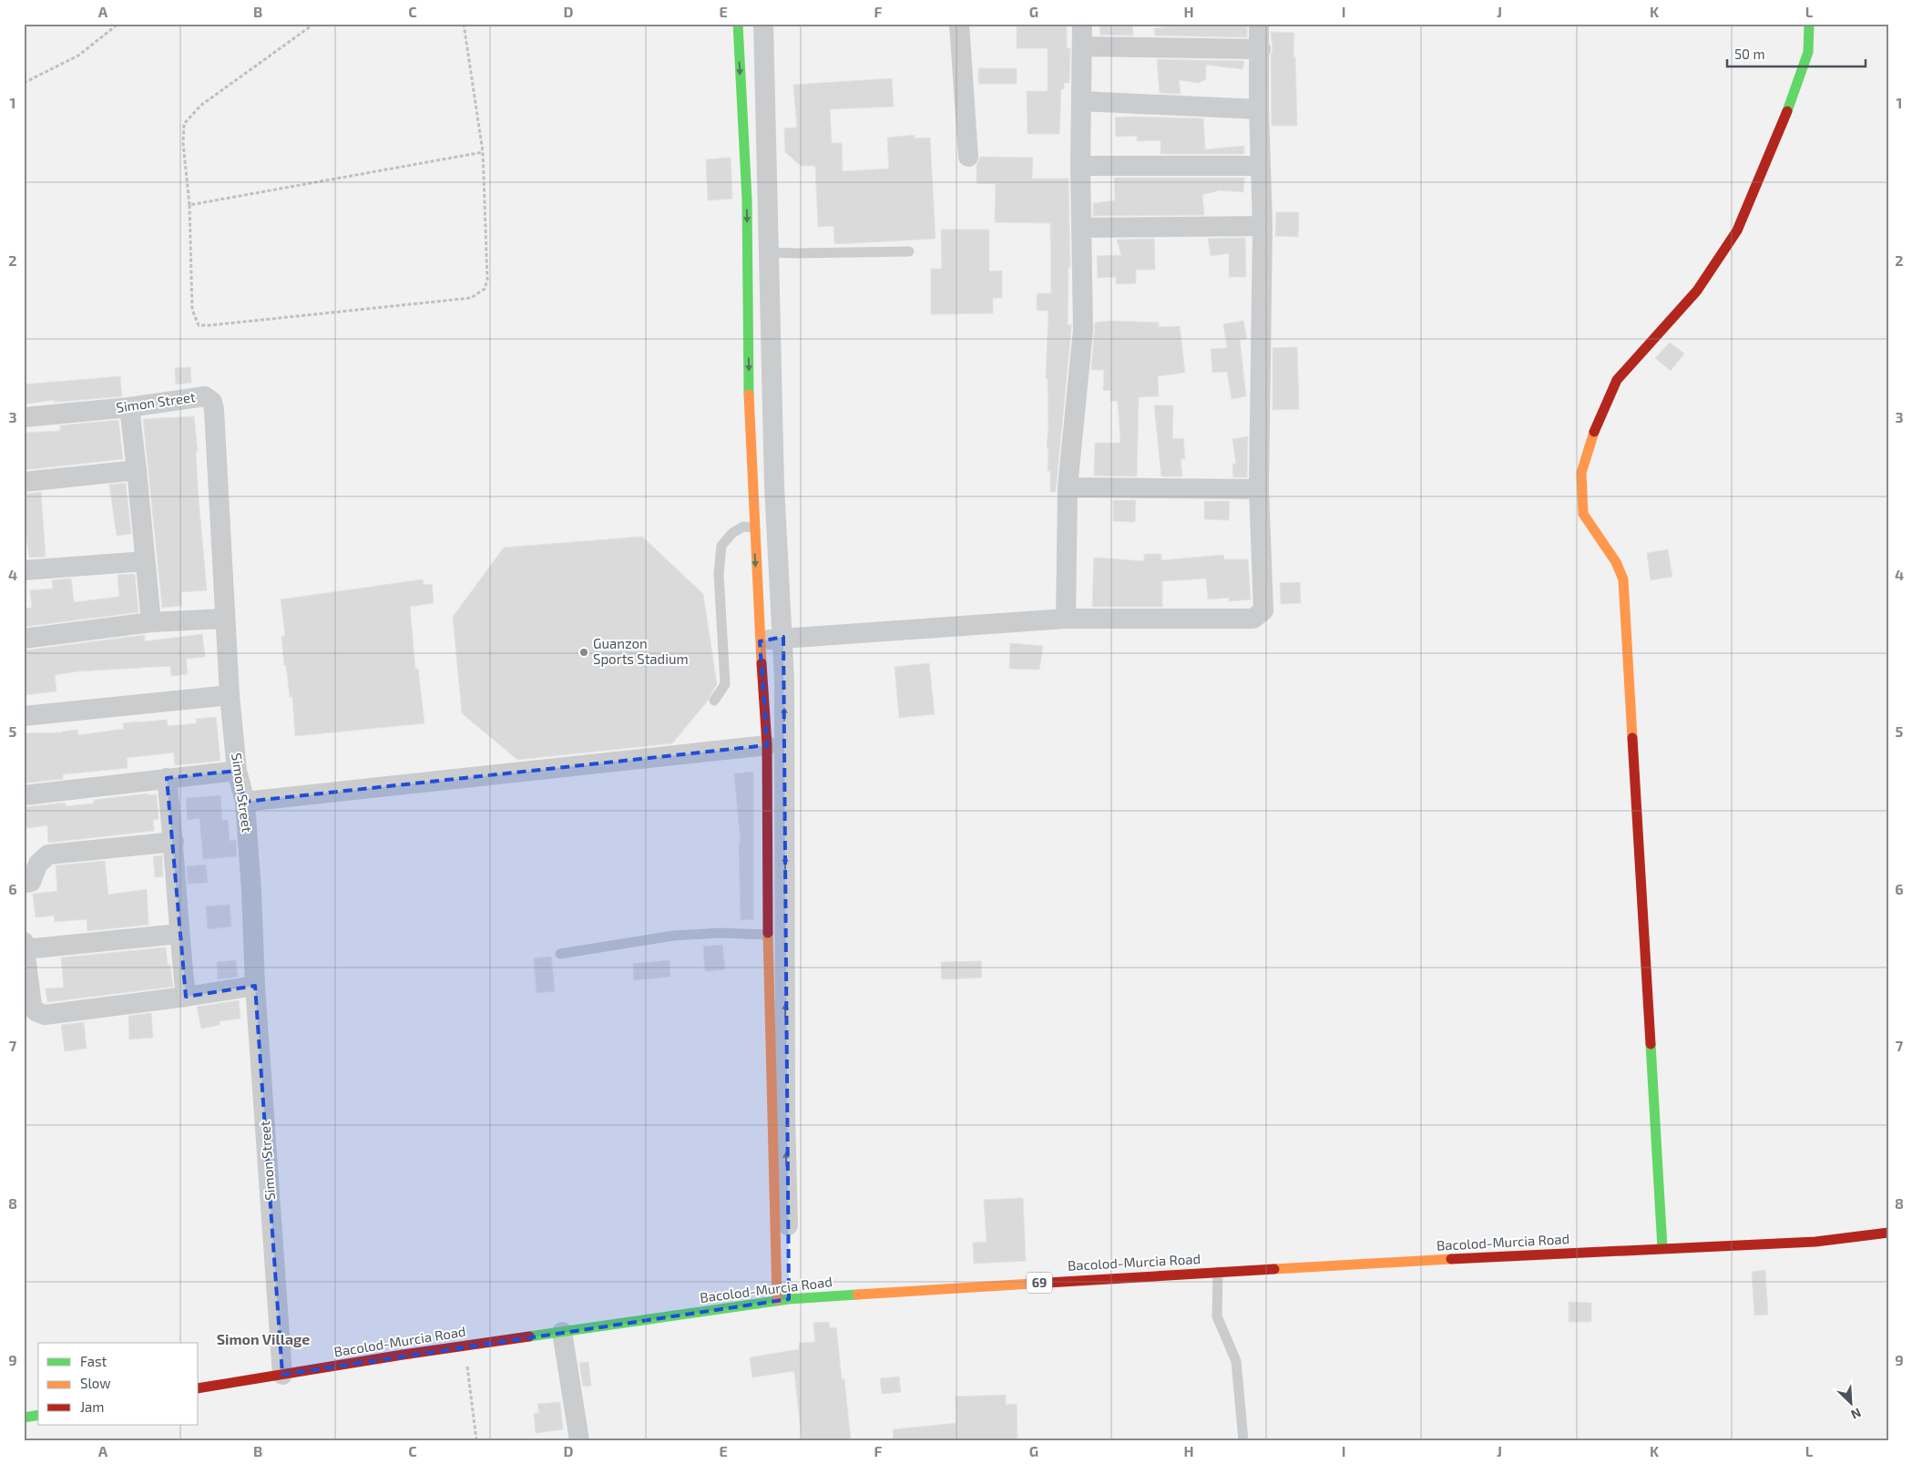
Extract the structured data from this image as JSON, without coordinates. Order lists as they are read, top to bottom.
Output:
{
  "streets": {
    "street": ["Simon Street", "Bacolod-Murcia Road", "69"]
  },
  "crossings": [
    ["Simon Street", "Bacolod-Murcia Road"]
  ],
  "districts": ["Simon Village"],
  "places": ["Guanzon Sports Stadium"],
  "legend": ["Fast", "Slow", "Jam"],
  "scale_bar": "50 m",
  "north": "bottom right",
  "grid": {
    "columns": [
      "A",
      "B",
      "C",
      "D",
      "E",
      "F",
      "G",
      "H",
      "I",
      "J",
      "K",
      "L"
    ],
    "rows": [
      "1",
      "2",
      "3",
      "4",
      "5",
      "6",
      "7",
      "8",
      "9"
    ]
  }
}
